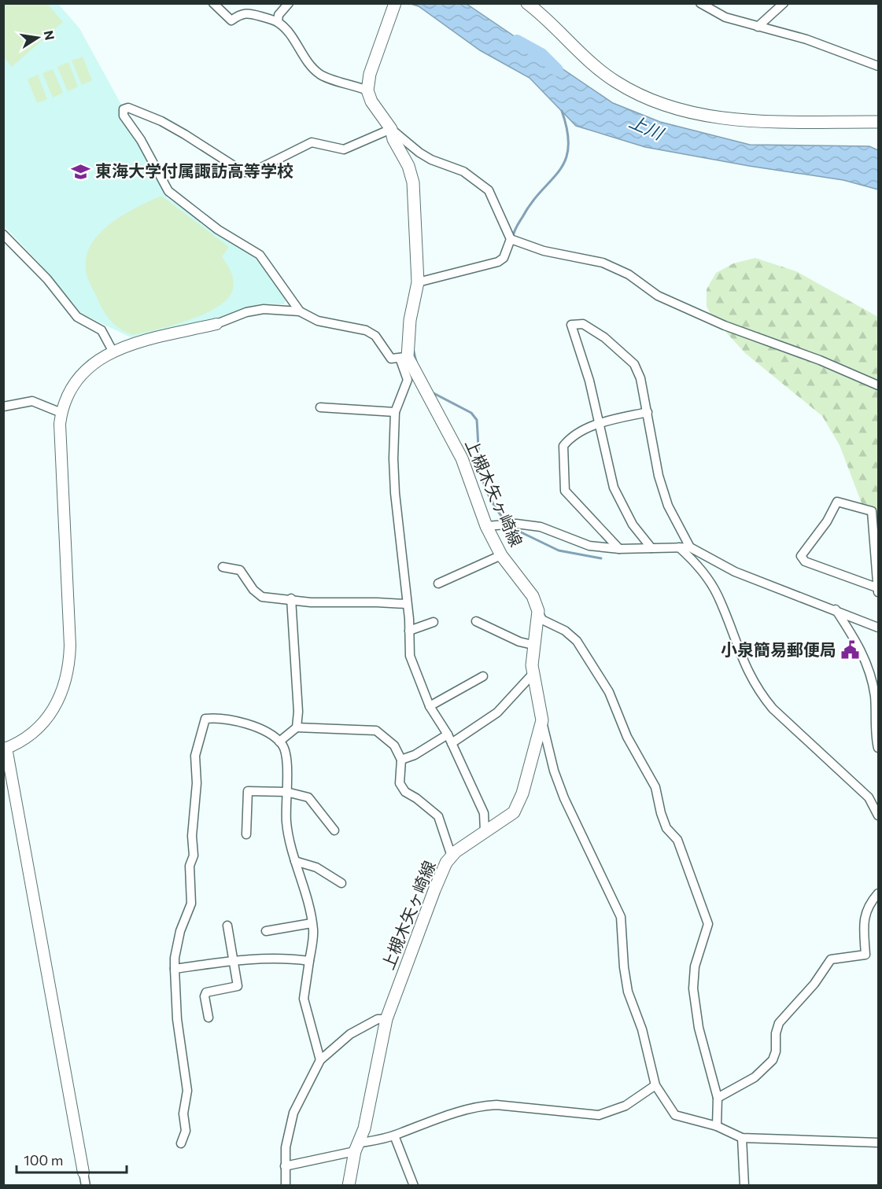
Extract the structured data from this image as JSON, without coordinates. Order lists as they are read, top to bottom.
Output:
{
  "streets": {
    "main road": ["上槻木矢ヶ崎線"]
  },
  "water": ["上川"],
  "places": {
    "school or university": ["東海大学付属諏訪高等学校"],
    "public building": ["小泉簡易郵便局"]
  },
  "scale_bar": "100 m",
  "north": "right"
}
